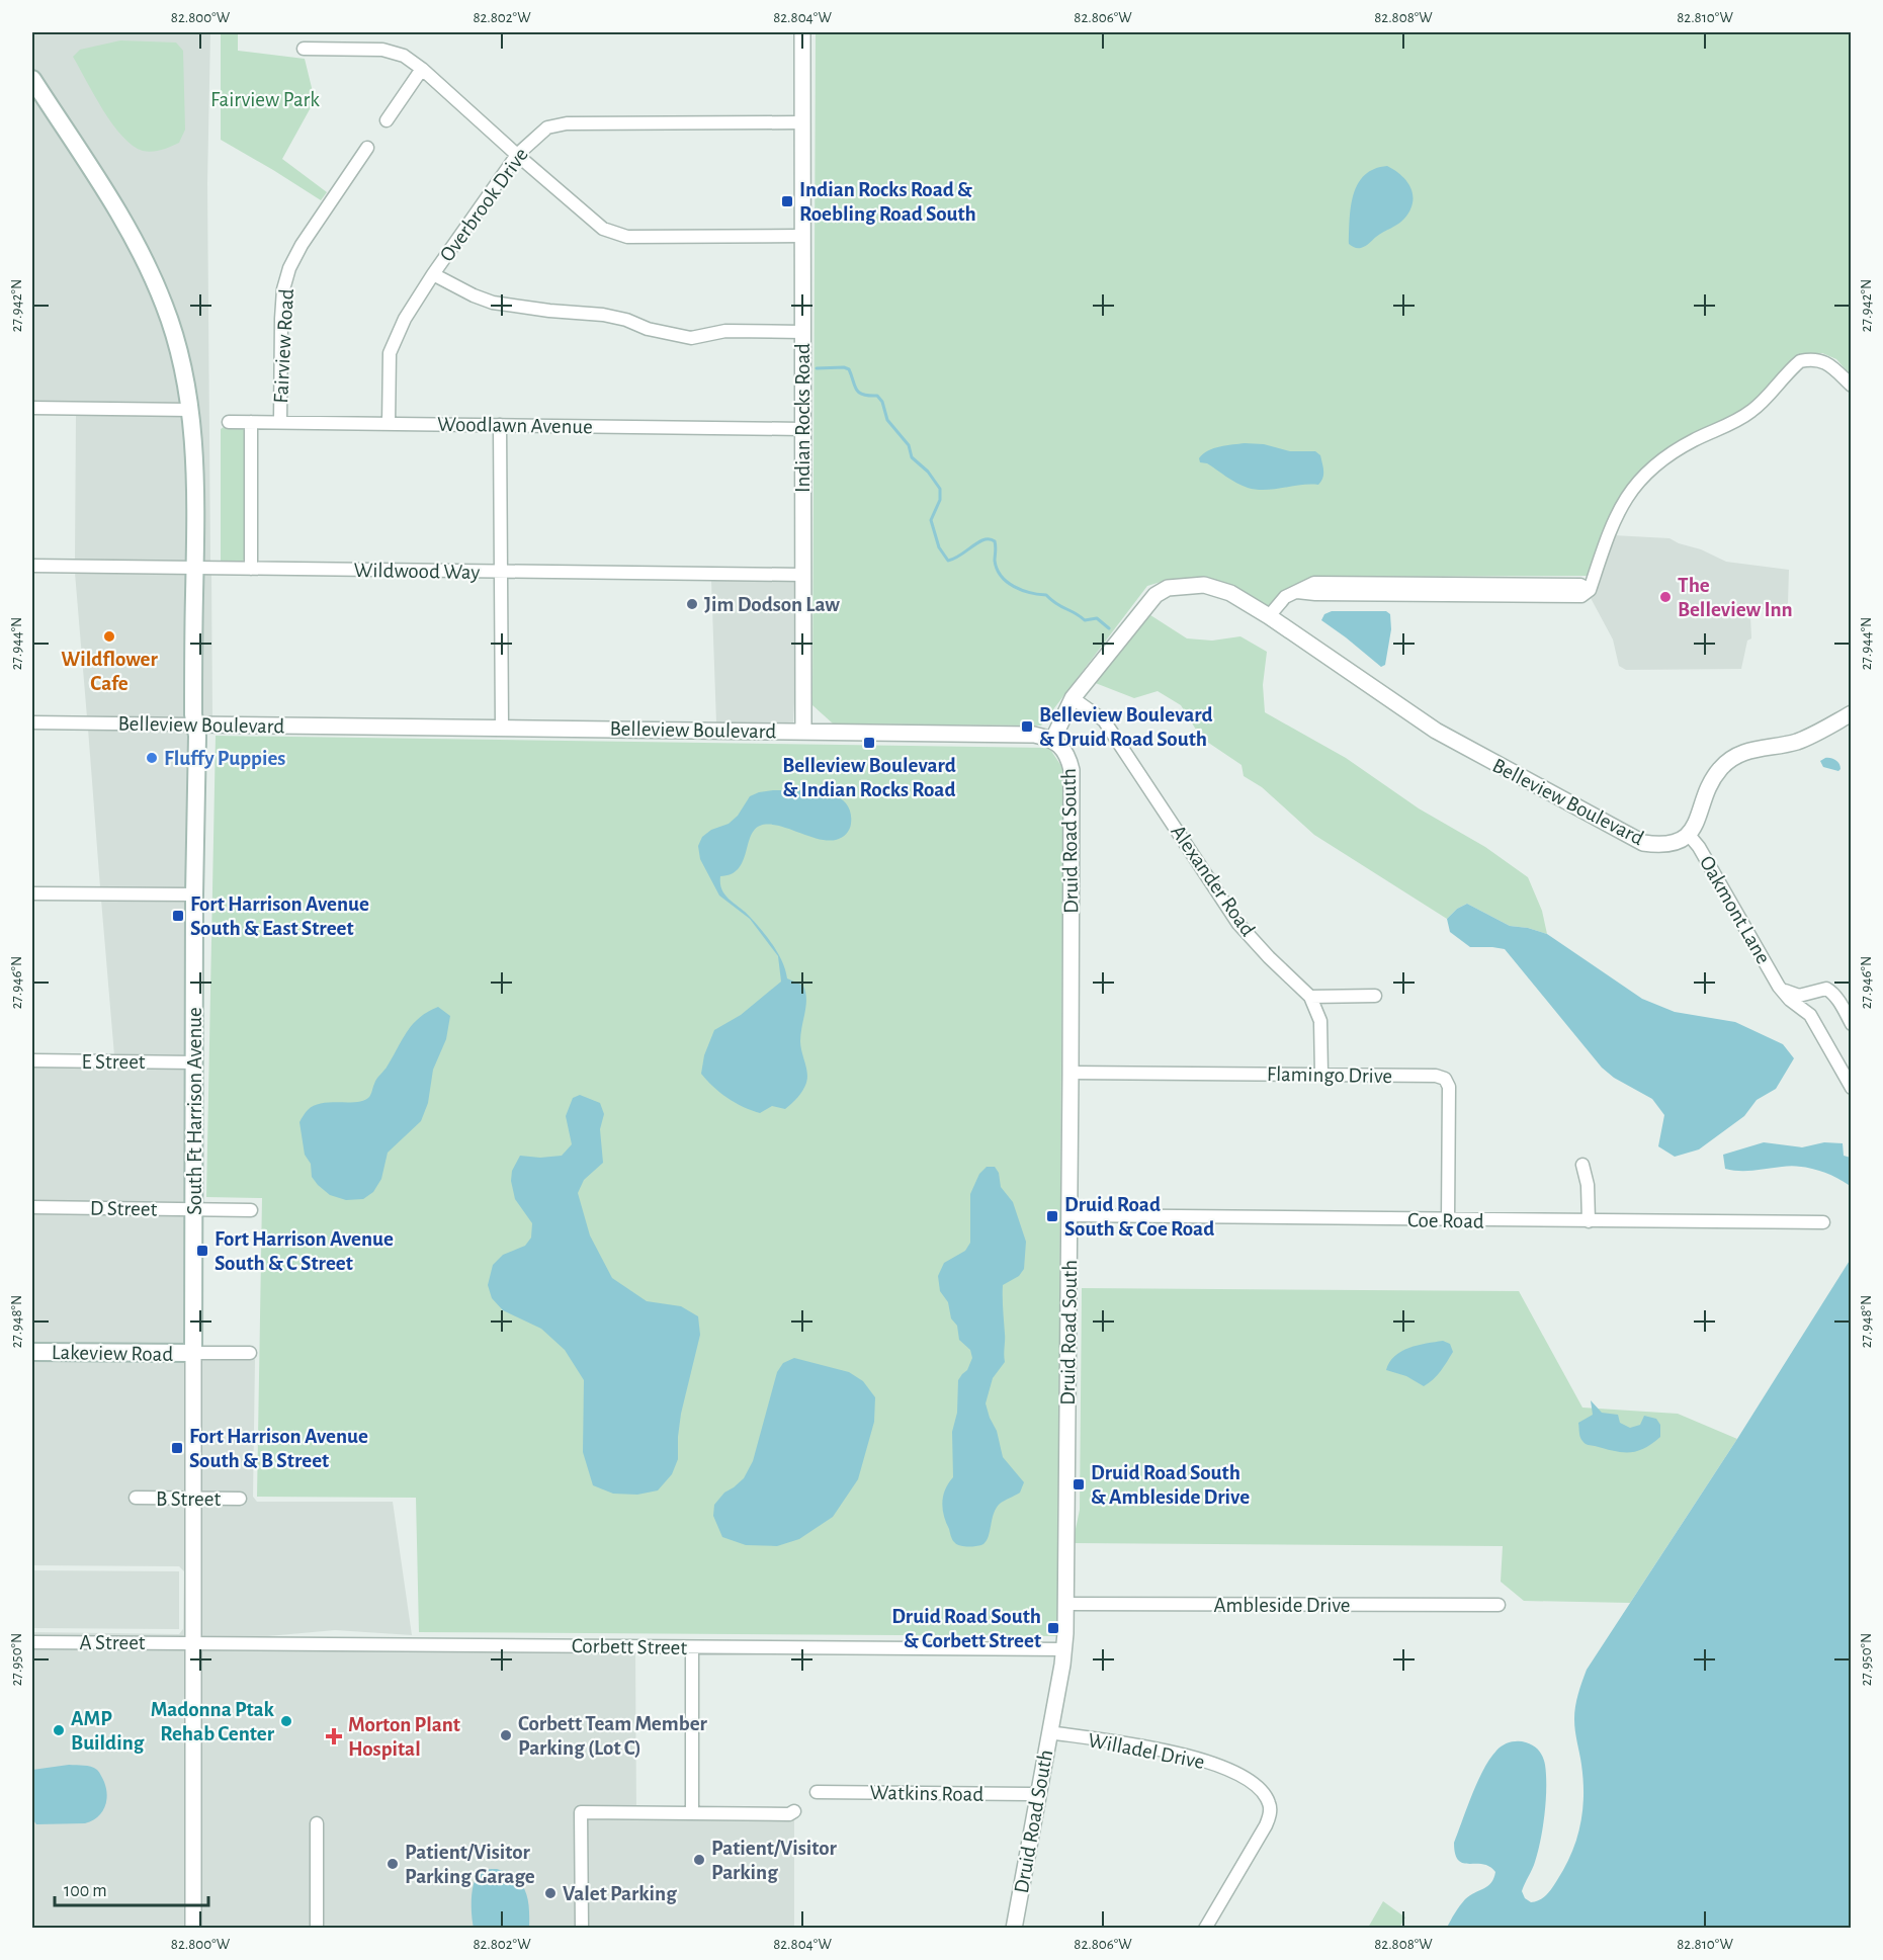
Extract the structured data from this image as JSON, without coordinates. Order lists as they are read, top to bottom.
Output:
{
  "streets": {
    "main road": ["South Ft Harrison Avenue", "Lakeview Road"],
    "street": [
      "Overbrook Drive",
      "Fairview Road",
      "Indian Rocks Road",
      "Woodlawn Avenue",
      "Wildwood Way",
      "Belleview Boulevard",
      "Druid Road South",
      "Alexander Road",
      "Oakmont Lane",
      "E Street",
      "Flamingo Drive",
      "D Street",
      "Coe Road",
      "B Street",
      "Ambleside Drive",
      "A Street",
      "Corbett Street",
      "Willadel Drive",
      "Watkins Road"
    ]
  },
  "crossings": [
    ["Overbrook Drive", "Indian Rocks Road"],
    ["Overbrook Drive", "Woodlawn Avenue"],
    ["Fairview Road", "Woodlawn Avenue"],
    ["Indian Rocks Road", "Woodlawn Avenue"],
    ["Indian Rocks Road", "Wildwood Way"],
    ["Indian Rocks Road", "Belleview Boulevard"],
    ["Wildwood Way", "South Ft Harrison Avenue"],
    ["Belleview Boulevard", "Druid Road South"],
    ["Belleview Boulevard", "Alexander Road"],
    ["Belleview Boulevard", "Oakmont Lane"],
    ["Belleview Boulevard", "South Ft Harrison Avenue"],
    ["Druid Road South", "Flamingo Drive"],
    ["Druid Road South", "Coe Road"],
    ["Druid Road South", "Ambleside Drive"],
    ["Druid Road South", "Corbett Street"],
    ["Druid Road South", "Willadel Drive"],
    ["Druid Road South", "Watkins Road"],
    ["Alexander Road", "Flamingo Drive"],
    ["E Street", "South Ft Harrison Avenue"],
    ["Flamingo Drive", "Coe Road"],
    ["South Ft Harrison Avenue", "D Street"],
    ["South Ft Harrison Avenue", "Lakeview Road"],
    ["South Ft Harrison Avenue", "B Street"],
    ["South Ft Harrison Avenue", "A Street"],
    ["South Ft Harrison Avenue", "Corbett Street"],
    ["A Street", "Corbett Street"]
  ],
  "parks": ["Fairview Park"],
  "places": {
    "transit": [
      "Indian Rocks Road & Roebling Road South",
      "Belleview Boulevard & Druid Road South",
      "Belleview Boulevard & Indian Rocks Road",
      "Fort Harrison Avenue South & East Street",
      "Druid Road South & Coe Road",
      "Fort Harrison Avenue South & C Street",
      "Fort Harrison Avenue South & B Street",
      "Druid Road South & Ambleside Drive",
      "Druid Road South & Corbett Street"
    ],
    "other": [
      "The Belleview Inn",
      "Jim Dodson Law",
      "Wildflower Cafe",
      "Fluffy Puppies",
      "Madonna Ptak Rehab Center",
      "AMP Building",
      "Corbett Team Member Parking (Lot C)",
      "Patient/Visitor Parking",
      "Patient/Visitor Parking Garage",
      "Valet Parking"
    ],
    "health": ["Morton Plant Hospital"]
  },
  "scale_bar": "100 m",
  "coordinates": [
    "82.800°W",
    "82.802°W",
    "82.804°W",
    "82.806°W",
    "82.808°W",
    "82.810°W",
    "27.942°N",
    "27.944°N",
    "27.946°N",
    "27.948°N",
    "27.950°N"
  ]
}
